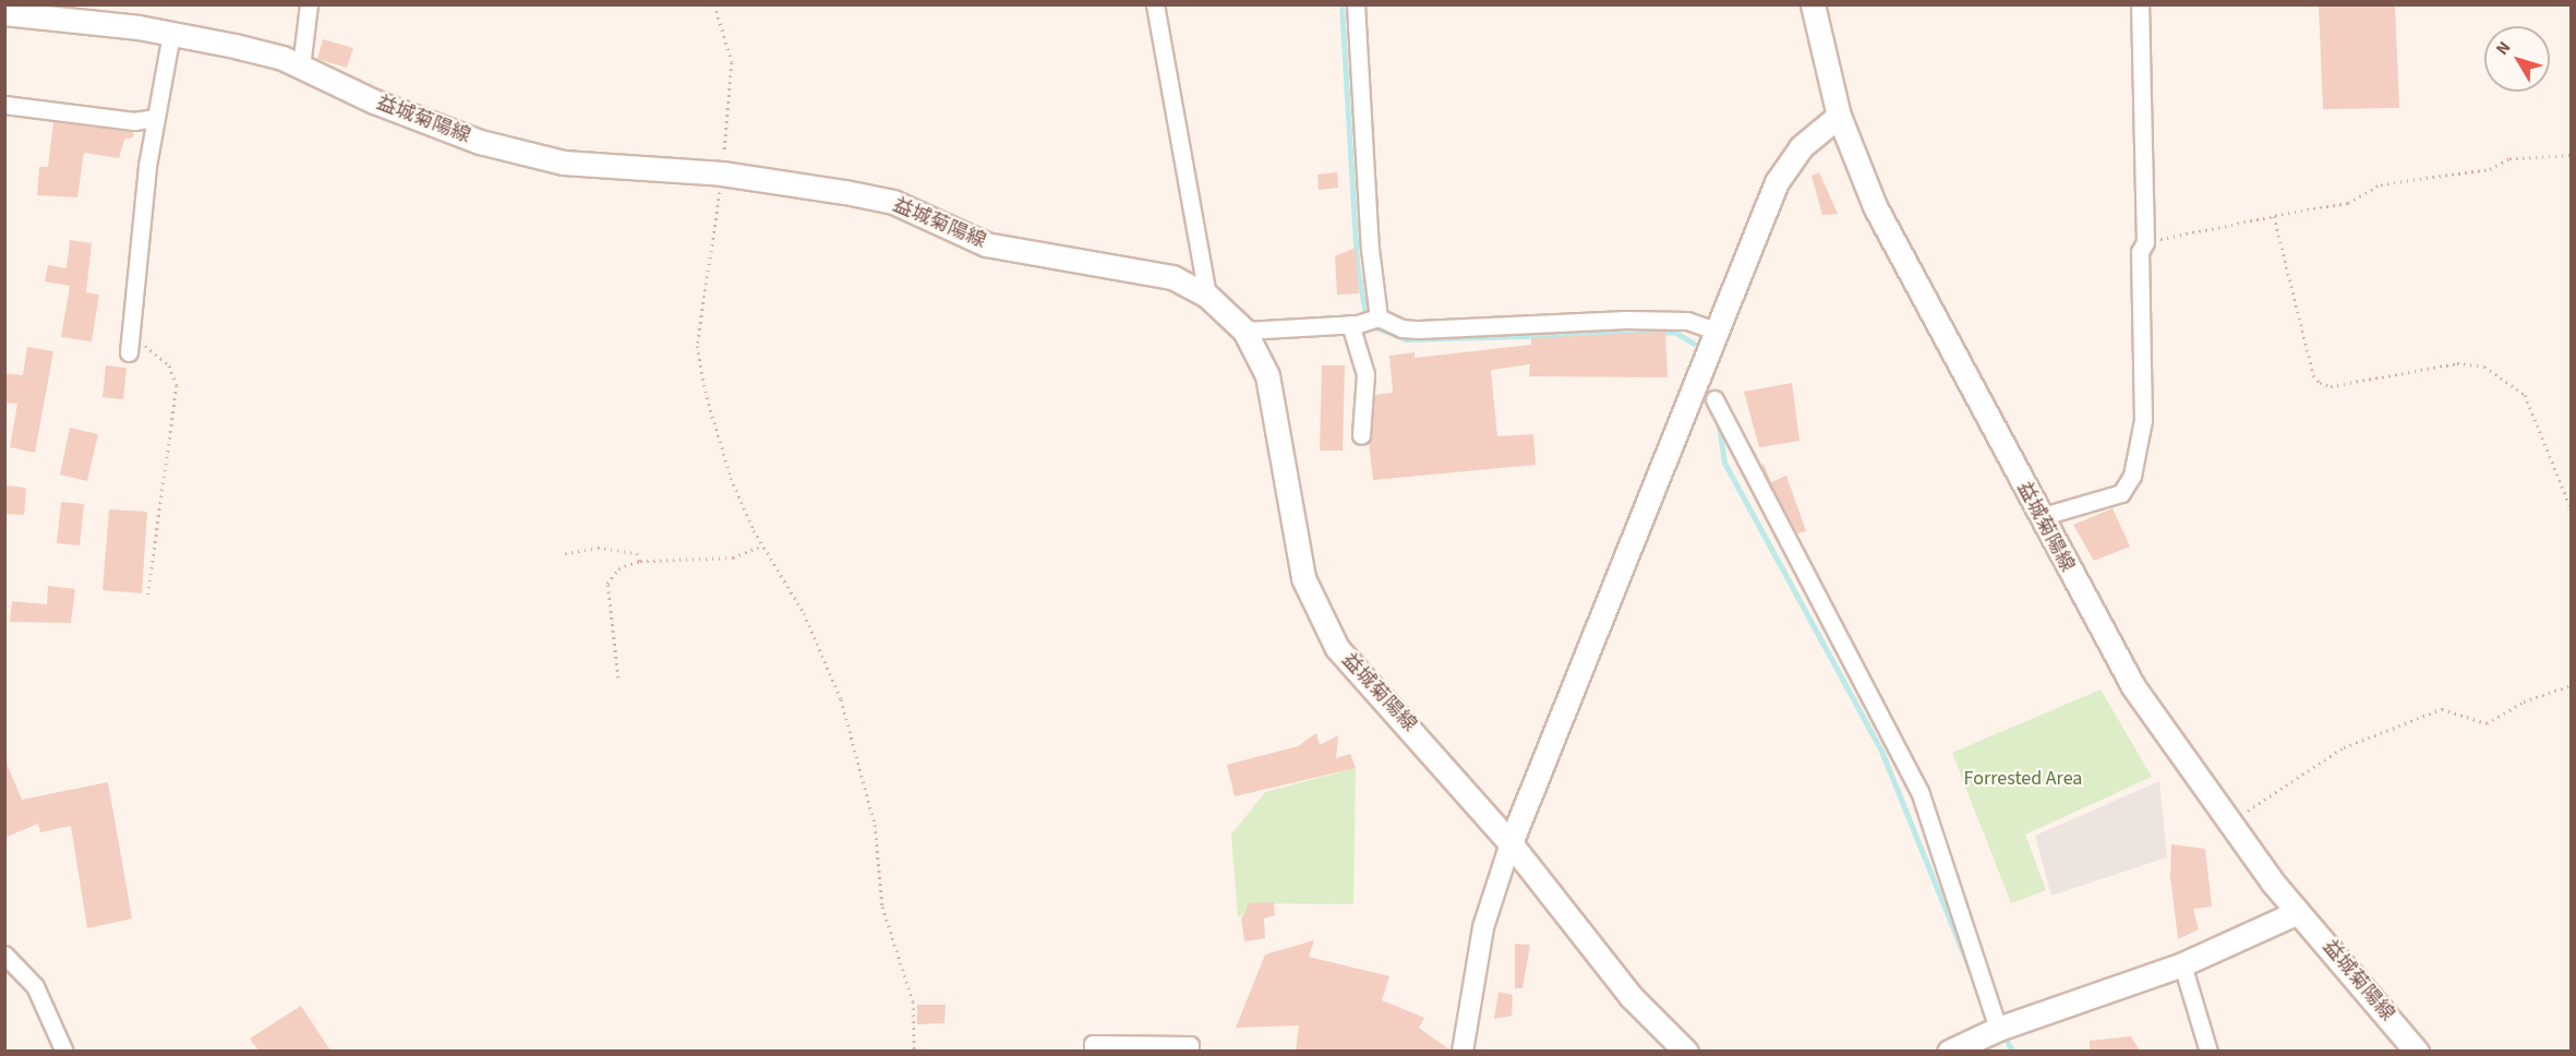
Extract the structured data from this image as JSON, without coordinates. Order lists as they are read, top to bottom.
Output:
{
  "streets": {
    "main road": ["益城菊陽線"]
  },
  "parks": ["Forrested Area"],
  "north": "top left"
}
